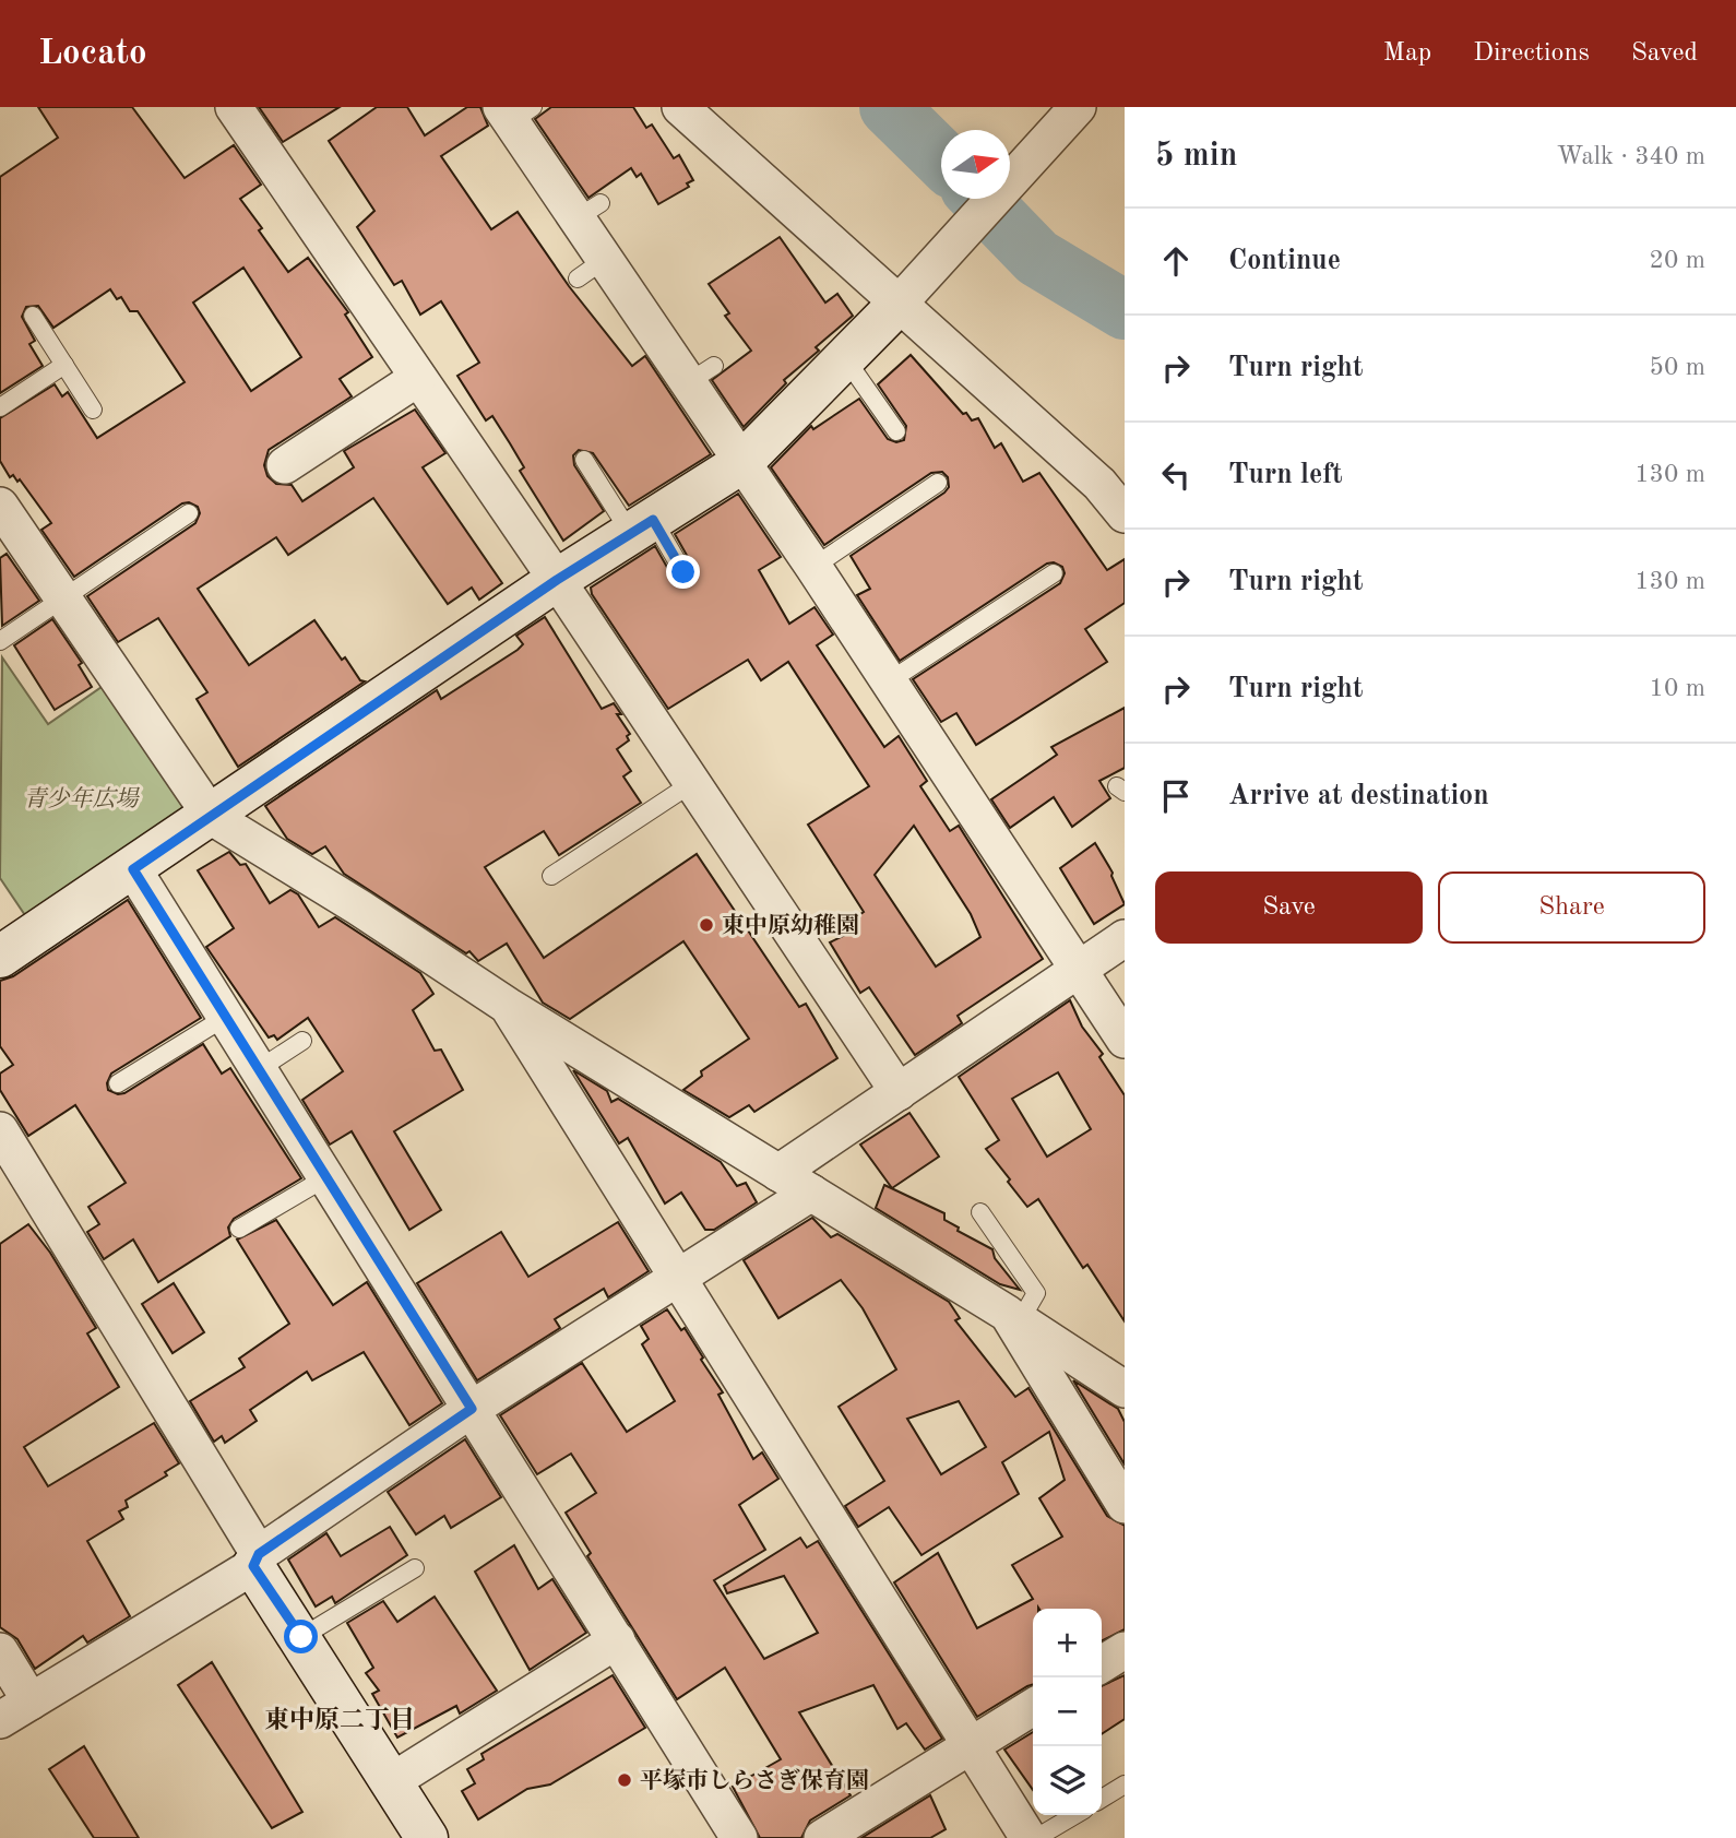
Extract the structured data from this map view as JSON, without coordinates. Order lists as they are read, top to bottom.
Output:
{
  "districts": ["東中原二丁目"],
  "parks": ["青少年広場"],
  "places": ["東中原幼稚園", "平塚市しらさぎ保育園"],
  "north": "right",
  "page": {
    "header": "Locato",
    "nav": ["Map", "Directions", "Saved"],
    "heading": ["5 min", "Walk · 340 m"],
    "list": [
      ["Continue", "20 m"],
      ["Turn right", "50 m"],
      ["Turn left", "130 m"],
      ["Turn right", "130 m"],
      ["Turn right", "10 m"],
      "Arrive at destination"
    ],
    "buttons": ["Save", "Share"],
    "map_buttons": ["+", "−"]
  }
}
